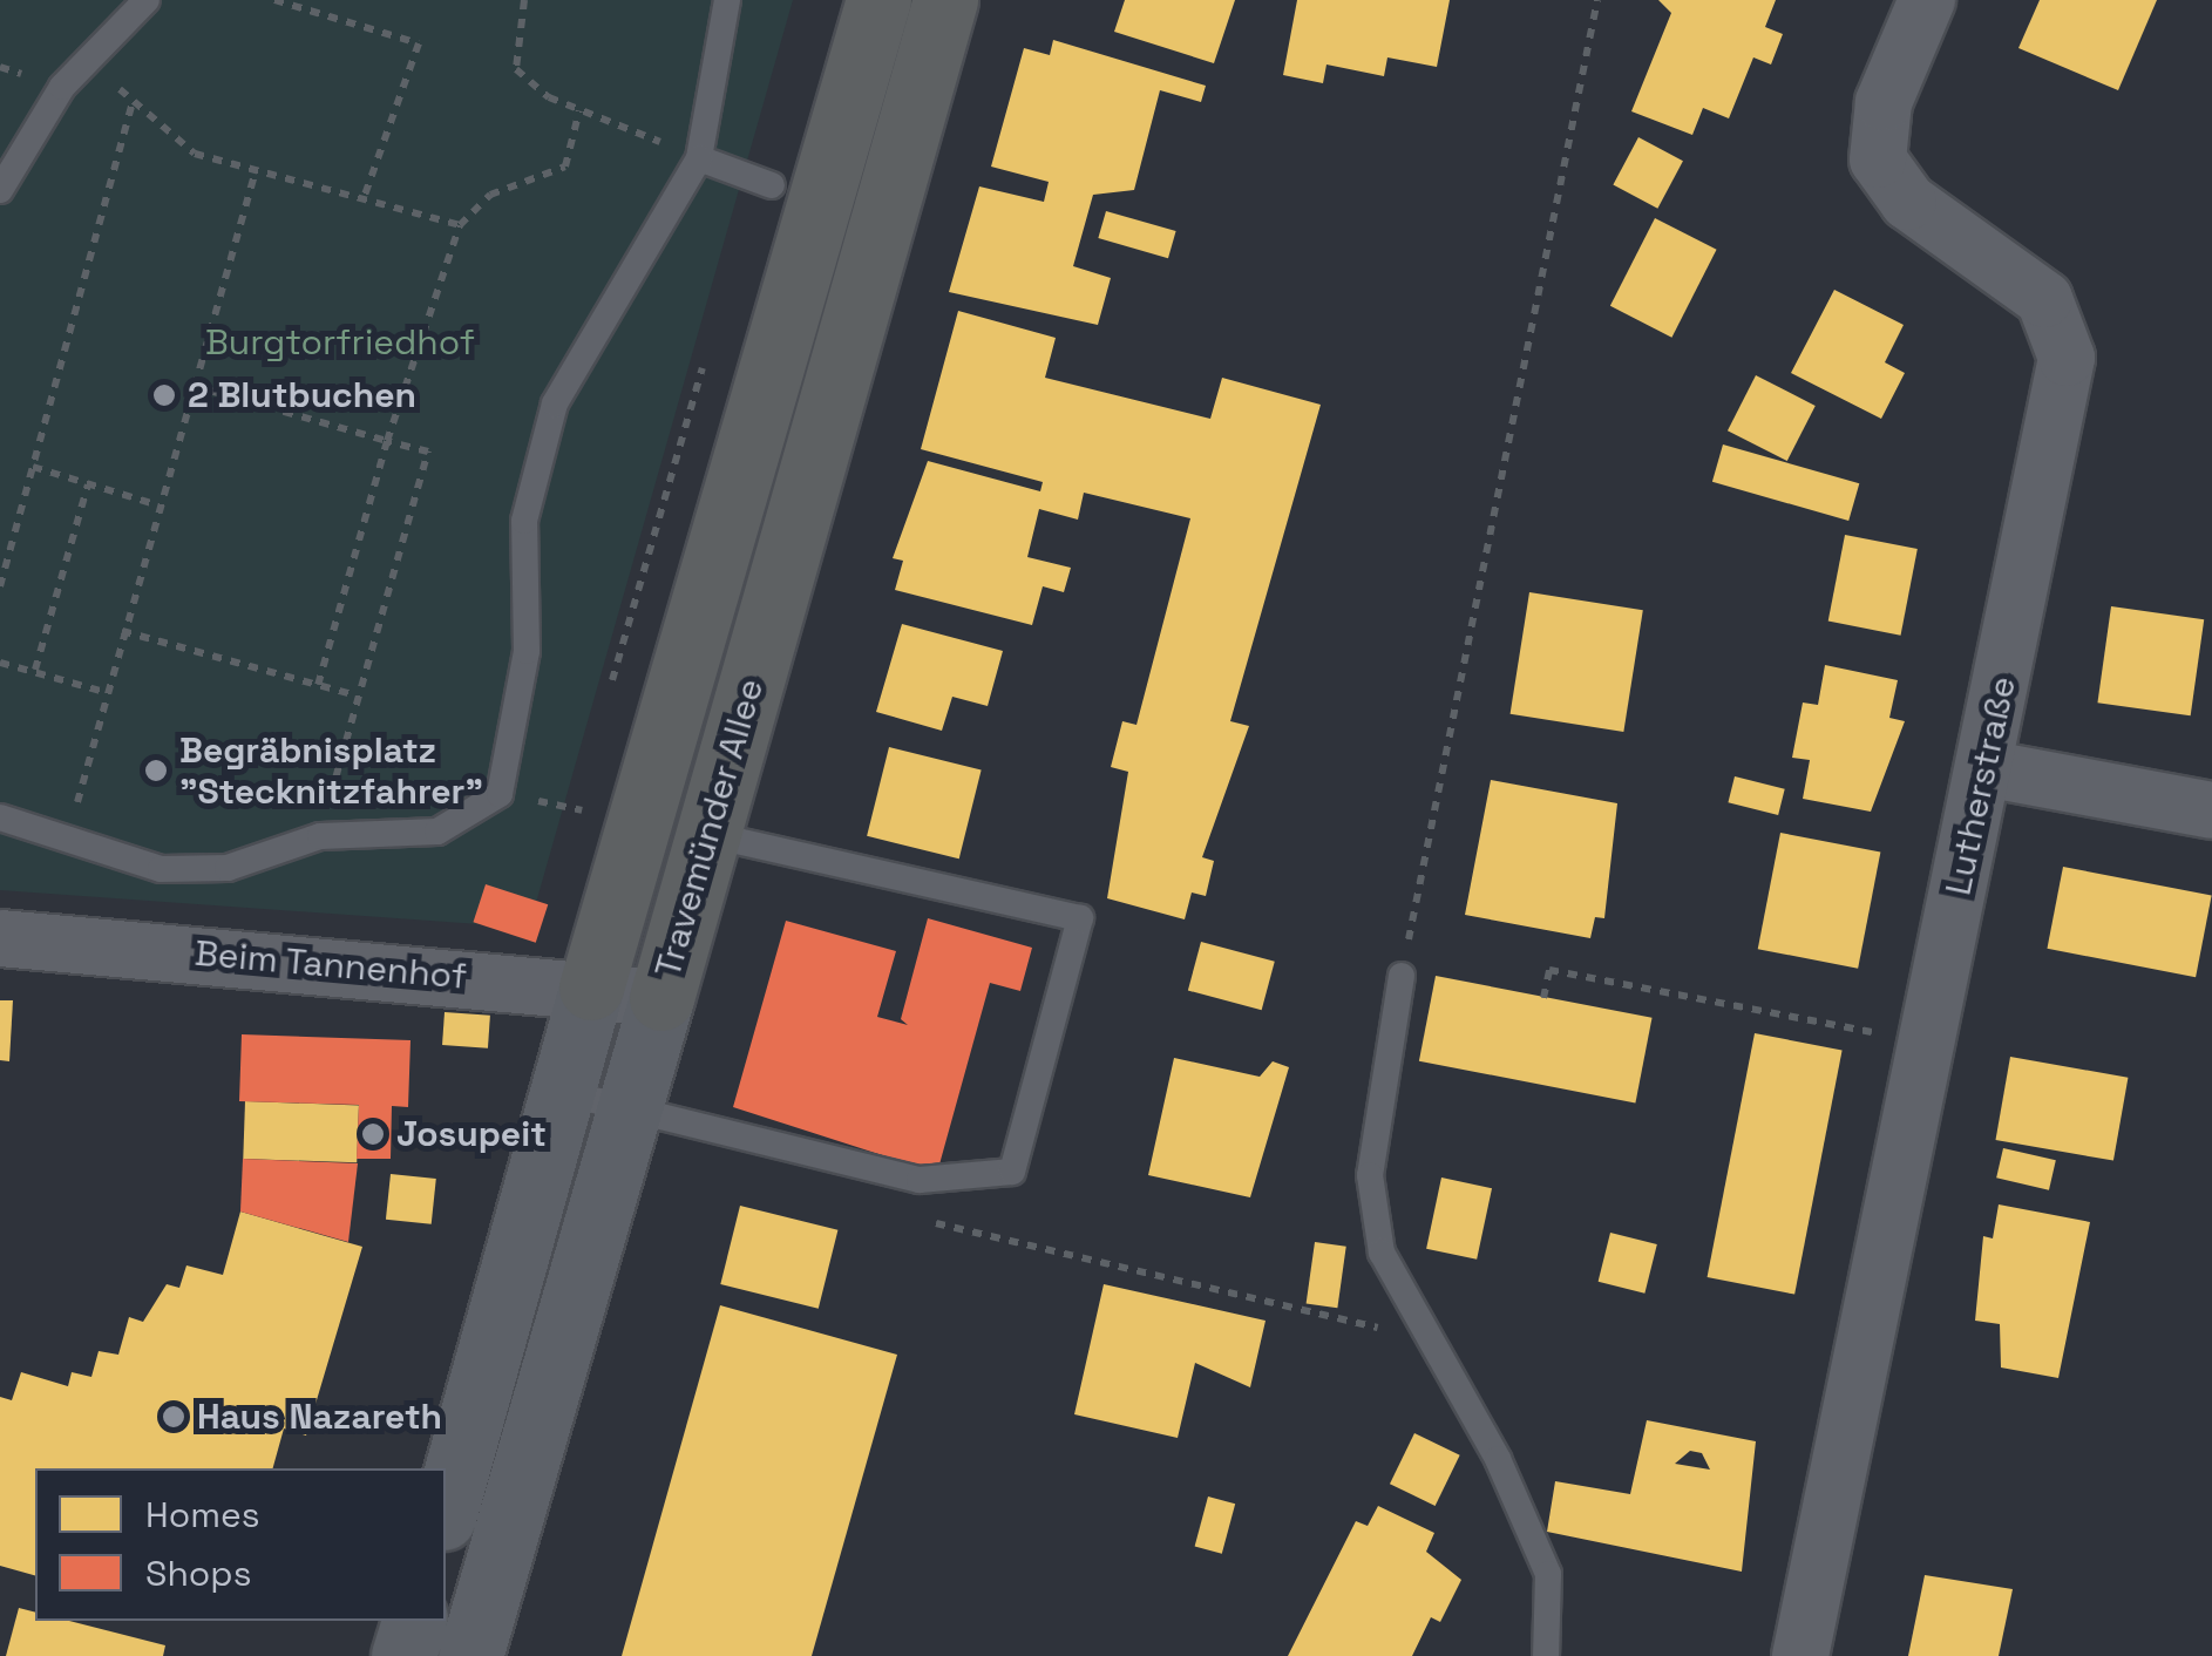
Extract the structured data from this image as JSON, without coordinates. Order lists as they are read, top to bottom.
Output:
{
  "streets": {
    "highway": ["Travemünder Allee"],
    "street": ["Lutherstraße", "Beim Tannenhof"]
  },
  "crossings": [
    ["Travemünder Allee", "Beim Tannenhof"]
  ],
  "parks": ["Burgtorfriedhof"],
  "places": [
    "2 Blutbuchen",
    "Begräbnisplatz \"Stecknitzfahrer\"",
    "Josupeit",
    "Haus Nazareth"
  ],
  "legend": ["Homes", "Shops"]
}
